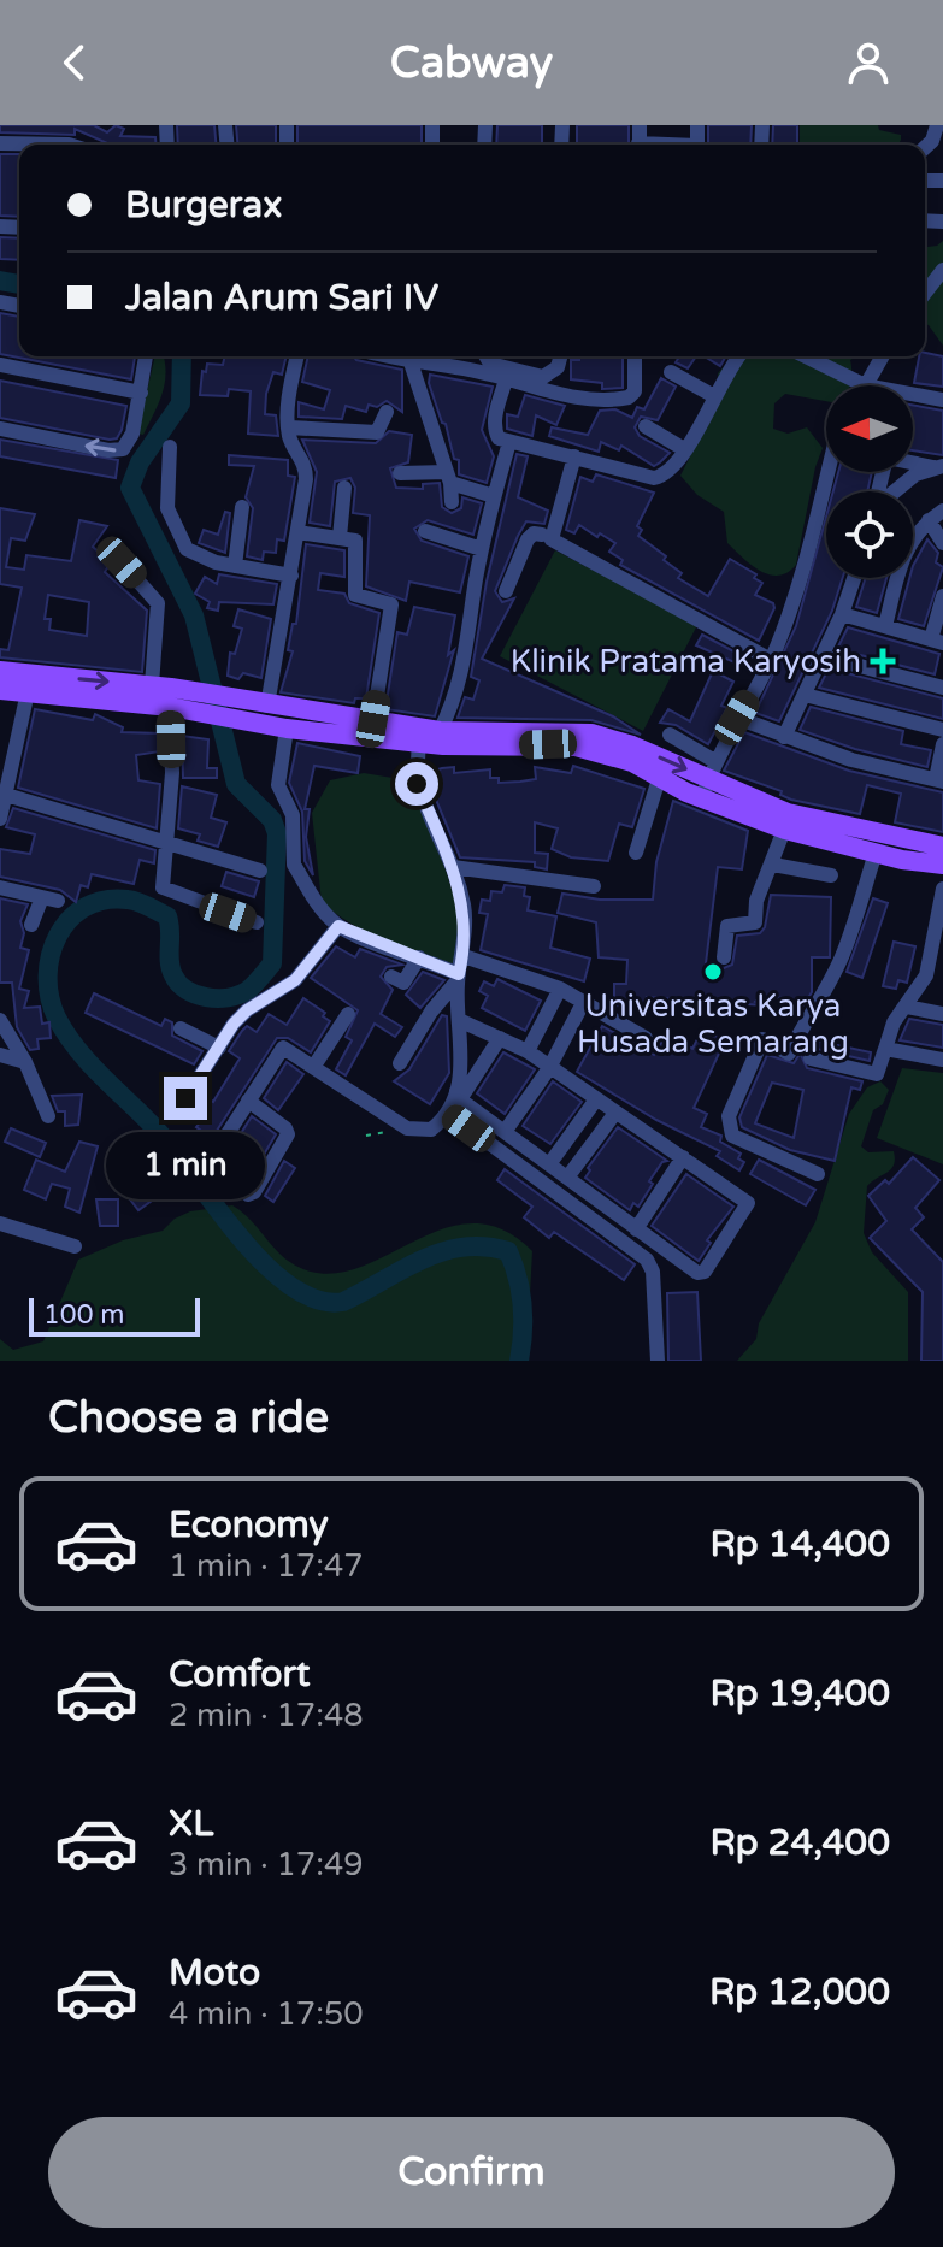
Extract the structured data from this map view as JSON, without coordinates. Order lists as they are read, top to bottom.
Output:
{
  "places": {
    "health": ["Klinik Pratama Karyosih"],
    "other": ["Universitas Karya Husada Semarang"]
  },
  "scale_bar": "100 m",
  "north": "left",
  "page": {
    "header": "Cabway",
    "banner": ["Burgerax", "Jalan Arum Sari IV"],
    "bubble": "1 min",
    "scale": "100 m",
    "heading": "Choose a ride",
    "list": [
      {
        "name": "Economy",
        "note": "1 min · 17:47",
        "value": "Rp 14,400"
      },
      {
        "name": "Comfort",
        "note": "2 min · 17:48",
        "value": "Rp 19,400"
      },
      {
        "name": "XL",
        "note": "3 min · 17:49",
        "value": "Rp 24,400"
      },
      {
        "name": "Moto",
        "note": "4 min · 17:50",
        "value": "Rp 12,000"
      }
    ],
    "buttons": "Confirm"
  }
}
